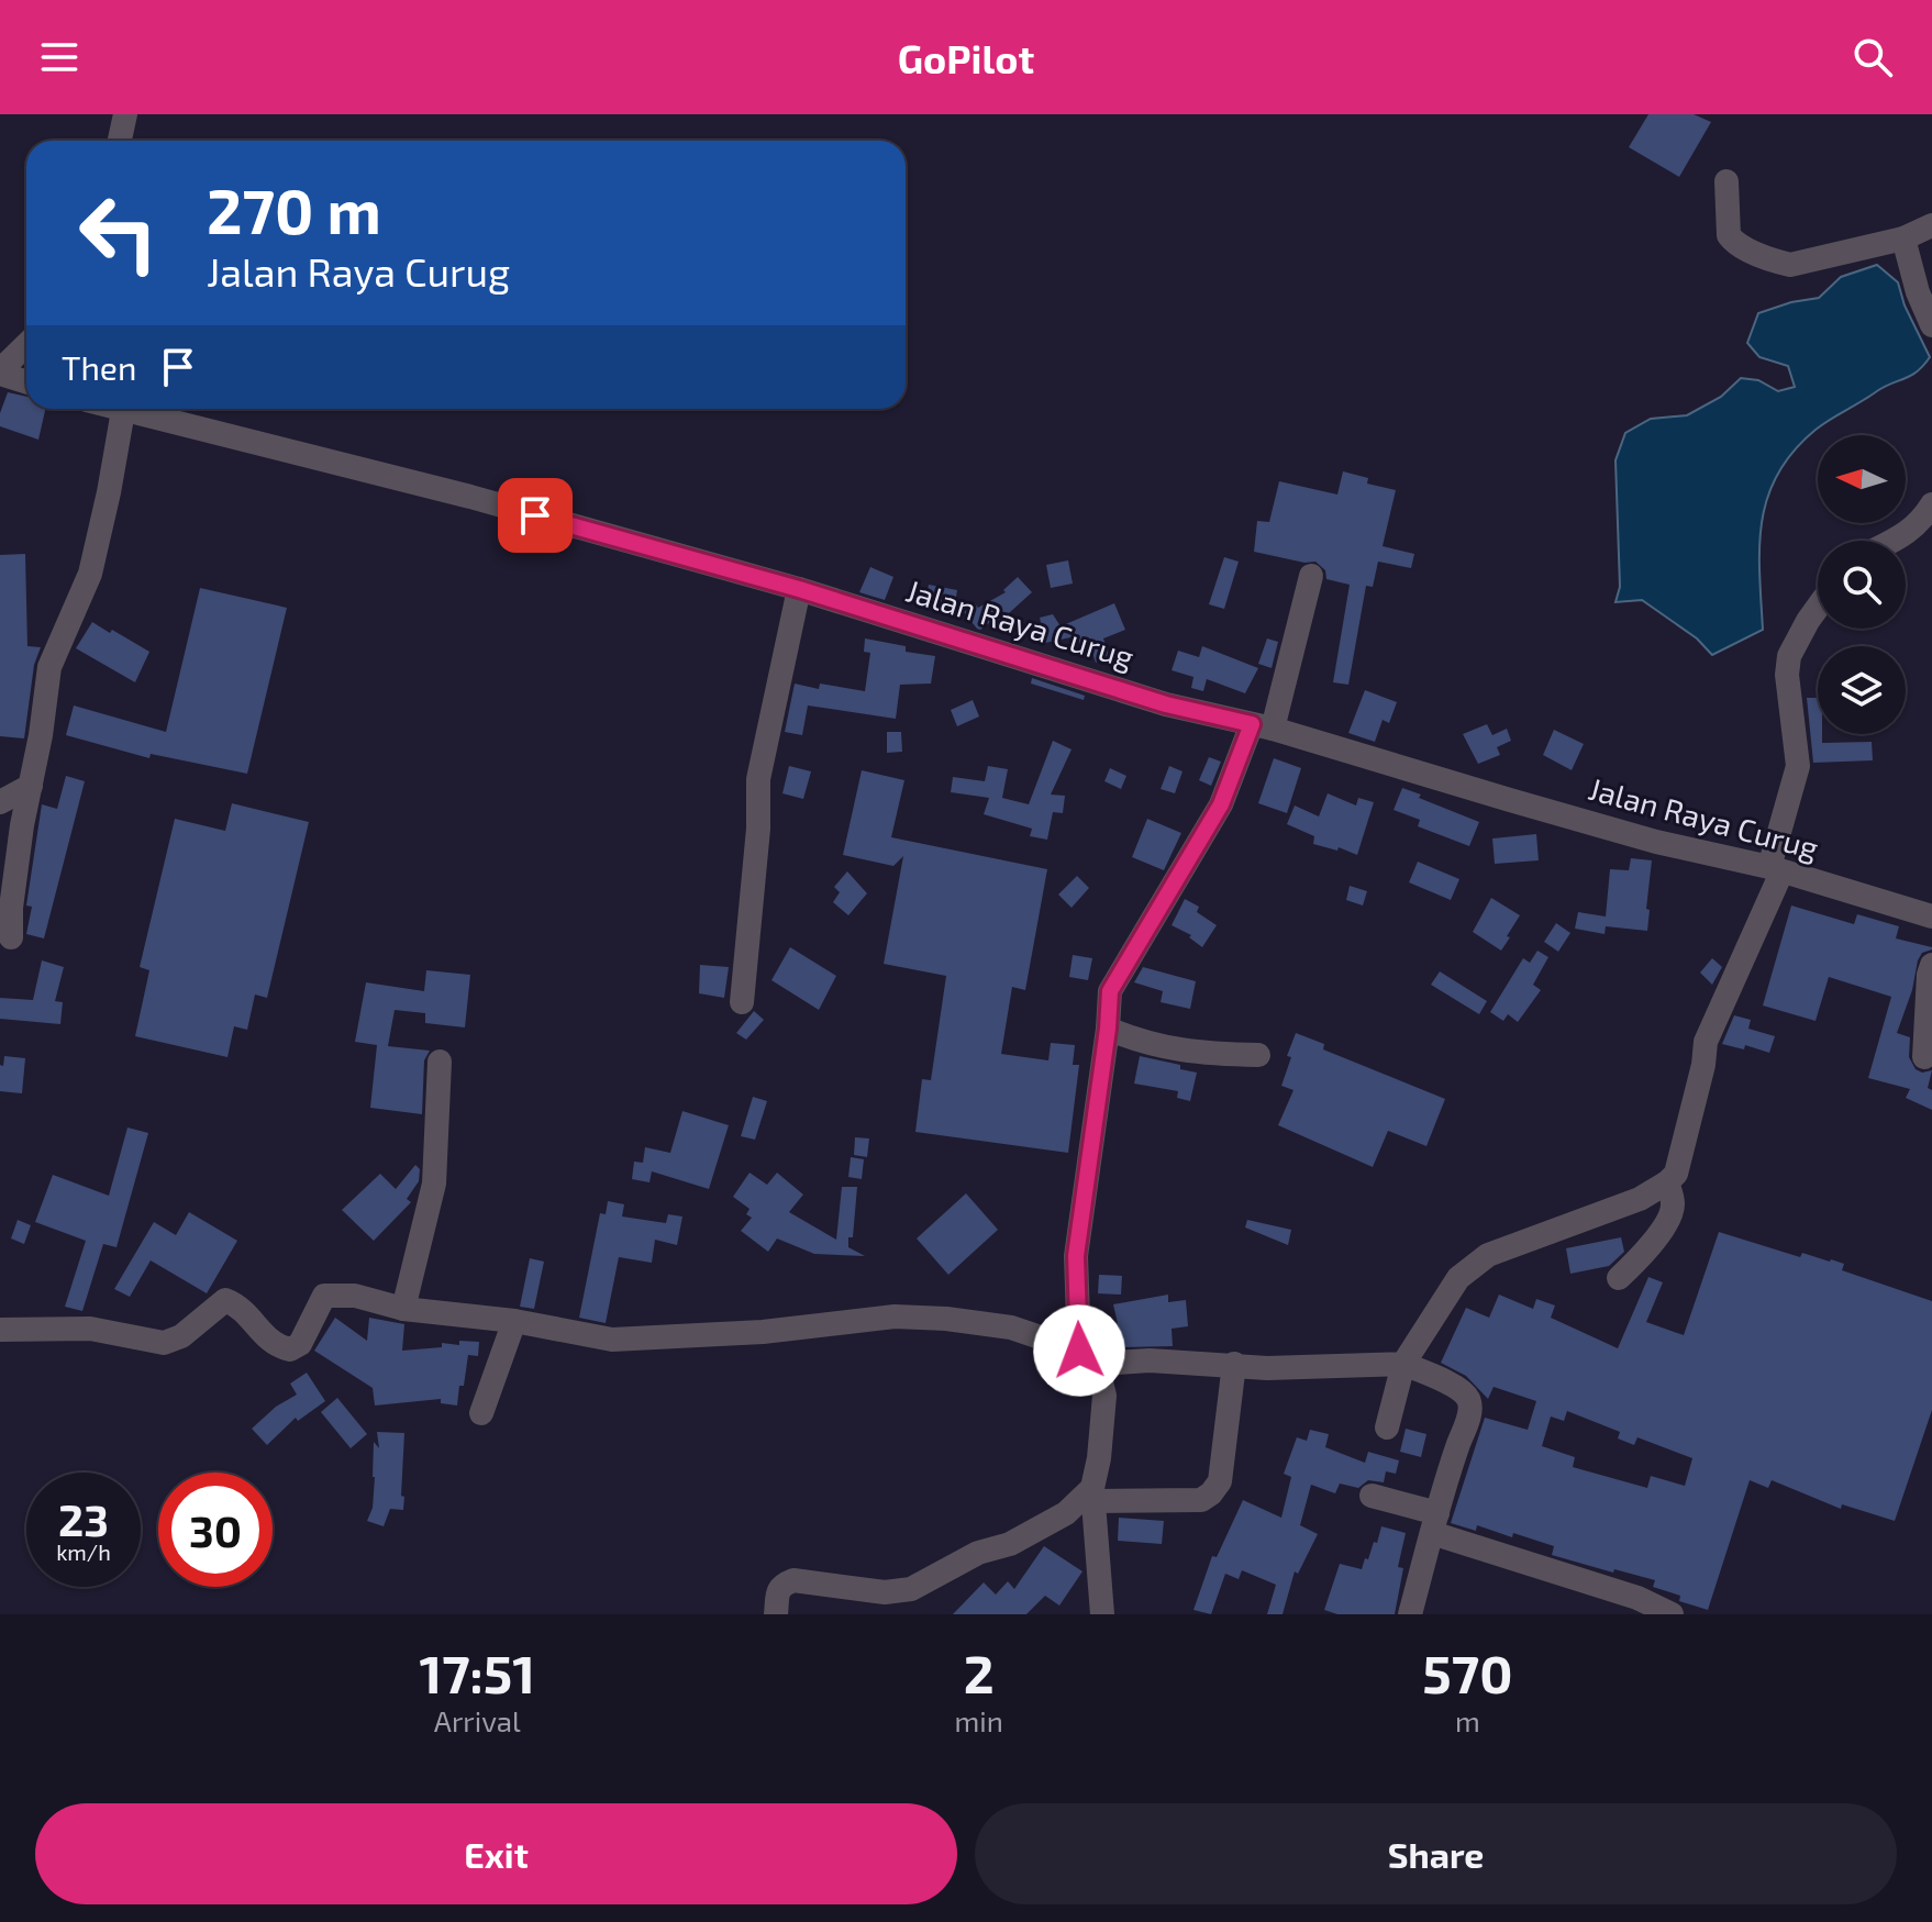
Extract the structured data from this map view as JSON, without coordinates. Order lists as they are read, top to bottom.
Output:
{
  "streets": {
    "street": ["Jalan Raya Curug"]
  },
  "north": "left",
  "page": {
    "header": "GoPilot",
    "turn": ["270 m", "Jalan Raya Curug"],
    "then": "Then",
    "speed": "23 km/h",
    "limit": "30",
    "eta": [
      "17:51",
      "Arrival",
      "2",
      "min",
      "570",
      "m"
    ],
    "buttons": ["Exit", "Share"]
  }
}
